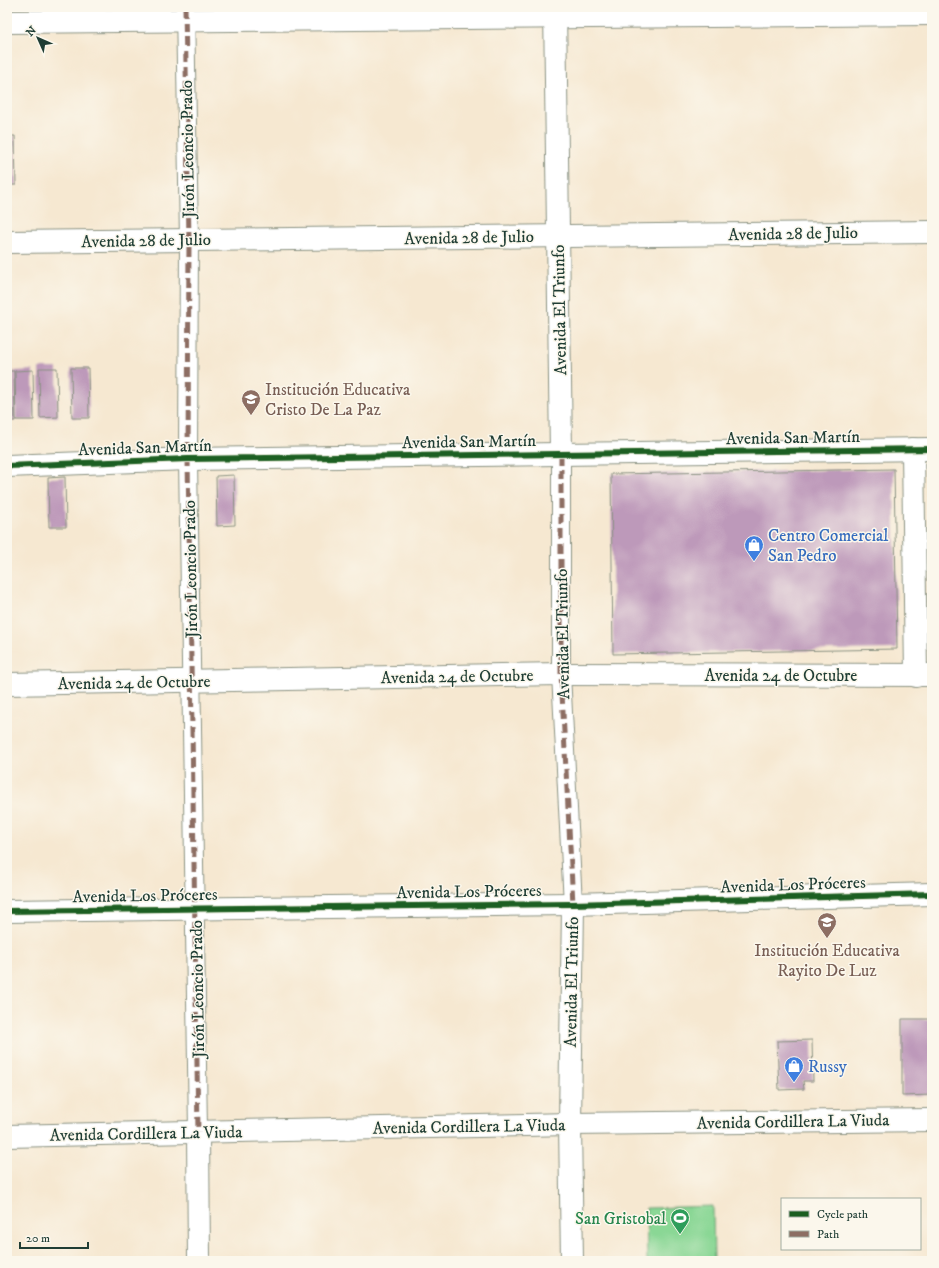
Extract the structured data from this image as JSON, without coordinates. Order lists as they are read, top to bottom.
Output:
{
  "streets": {
    "street": [
      "Jirón Leoncio Prado",
      "Avenida 28 de Julio",
      "Avenida El Triunfo",
      "Avenida San Martín",
      "Avenida 24 de Octubre",
      "Avenida Los Próceres",
      "Avenida Cordillera La Viuda"
    ]
  },
  "crossings": [
    ["Jirón Leoncio Prado", "Avenida 28 de Julio"],
    ["Jirón Leoncio Prado", "Avenida San Martín"],
    ["Jirón Leoncio Prado", "Avenida 24 de Octubre"],
    ["Jirón Leoncio Prado", "Avenida Los Próceres"],
    ["Jirón Leoncio Prado", "Avenida Cordillera La Viuda"],
    ["Avenida 28 de Julio", "Avenida El Triunfo"],
    ["Avenida El Triunfo", "Avenida San Martín"],
    ["Avenida El Triunfo", "Avenida 24 de Octubre"],
    ["Avenida El Triunfo", "Avenida Los Próceres"],
    ["Avenida El Triunfo", "Avenida Cordillera La Viuda"]
  ],
  "places": {
    "school or university": ["Institución Educativa Cristo De La Paz", "Institución Educativa Rayito De Luz"],
    "shop": ["Centro Comercial San Pedro", "Russy"],
    "sports": ["San Gristobal"]
  },
  "legend": ["Cycle path", "Path"],
  "scale_bar": "20 m",
  "north": "top left"
}
